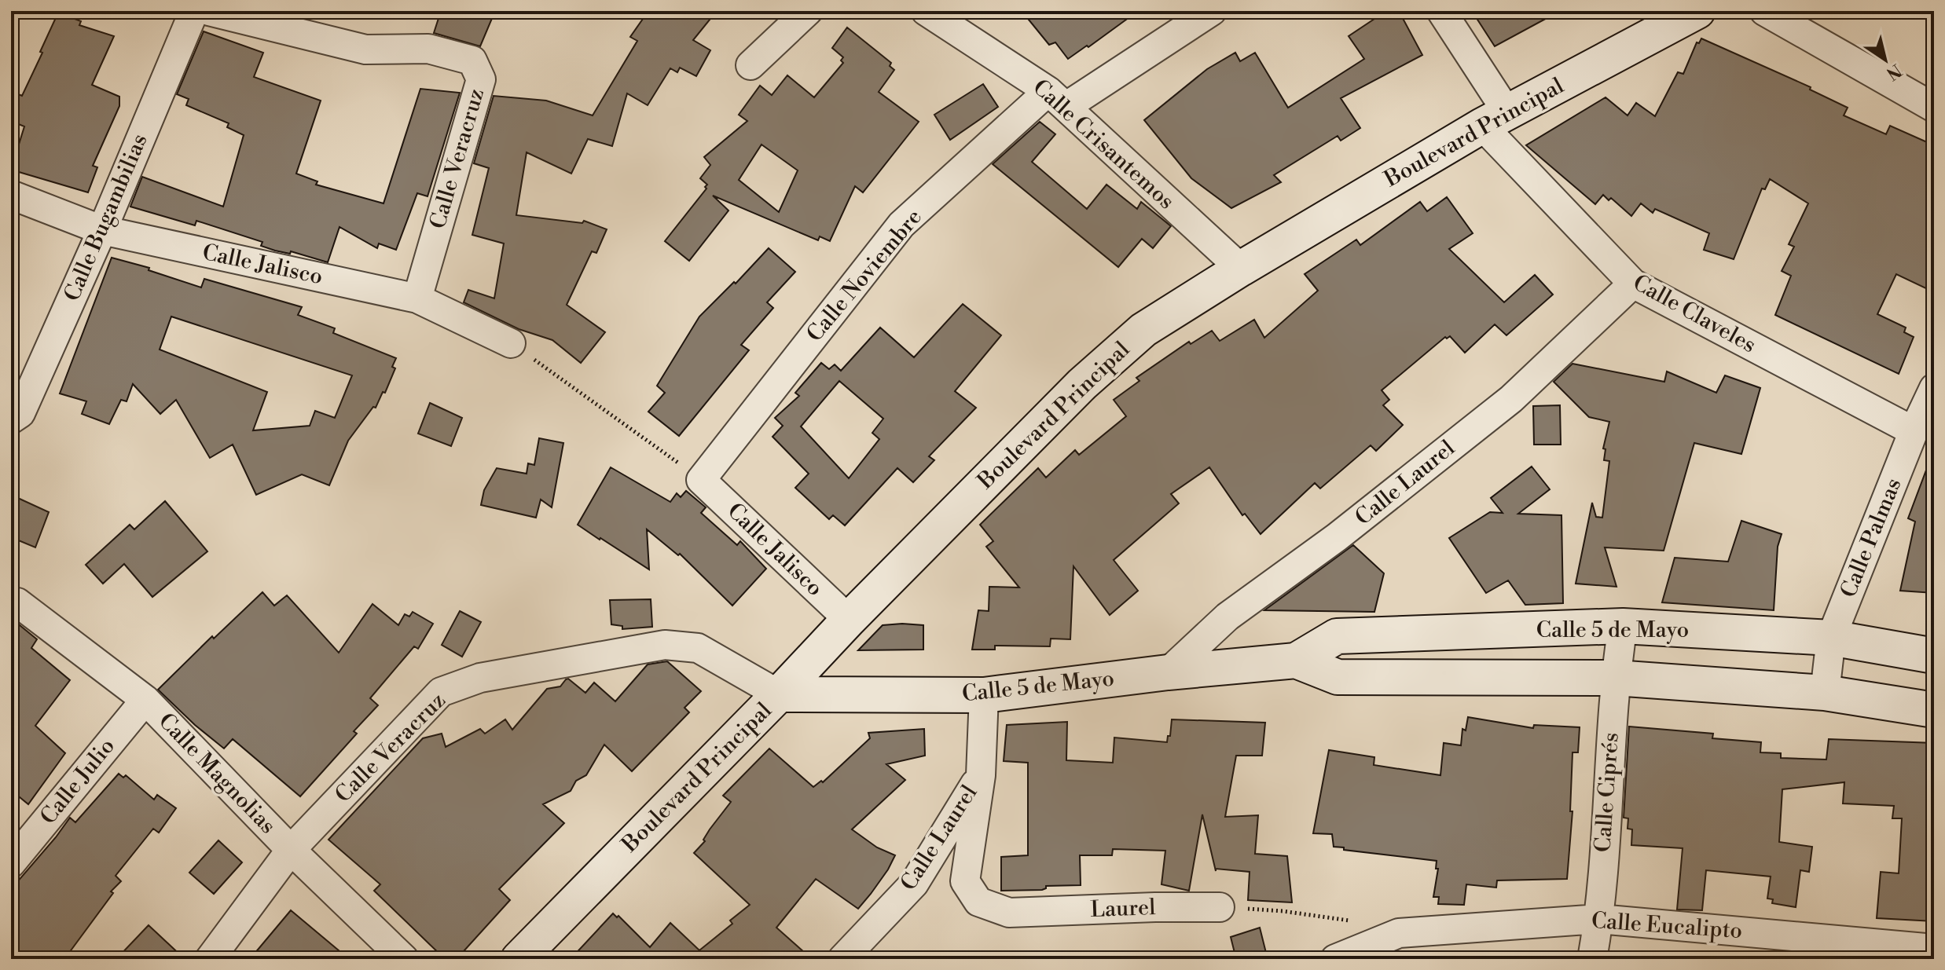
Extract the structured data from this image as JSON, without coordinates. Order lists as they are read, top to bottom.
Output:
{
  "streets": {
    "street": [
      "Boulevard Principal",
      "Calle Crisantemos",
      "Calle Veracruz",
      "Calle Bugambilias",
      "Calle Jalisco",
      "Calle Noviembre",
      "Calle Claveles",
      "Calle Laurel",
      "Calle Palmas",
      "Calle 5 de Mayo",
      "Calle Magnolias",
      "Calle Julio",
      "Calle Ciprés",
      "Laurel",
      "Calle Eucalipto"
    ]
  },
  "crossings": [
    ["Boulevard Principal", "Calle Crisantemos"],
    ["Boulevard Principal", "Calle Veracruz"],
    ["Boulevard Principal", "Calle Jalisco"],
    ["Boulevard Principal", "Calle Claveles"],
    ["Boulevard Principal", "Calle 5 de Mayo"],
    ["Calle Crisantemos", "Calle Noviembre"],
    ["Calle Veracruz", "Calle Jalisco"],
    ["Calle Veracruz", "Calle 5 de Mayo"],
    ["Calle Veracruz", "Calle Magnolias"],
    ["Calle Bugambilias", "Calle Jalisco"],
    ["Calle Jalisco", "Calle Noviembre"],
    ["Calle Claveles", "Calle Laurel"],
    ["Calle Claveles", "Calle Palmas"],
    ["Calle Laurel", "Calle 5 de Mayo"],
    ["Calle Laurel", "Laurel"],
    ["Calle Palmas", "Calle 5 de Mayo"],
    ["Calle 5 de Mayo", "Calle Ciprés"],
    ["Calle Magnolias", "Calle Julio"],
    ["Calle Ciprés", "Calle Eucalipto"]
  ],
  "north": "bottom right"
}
